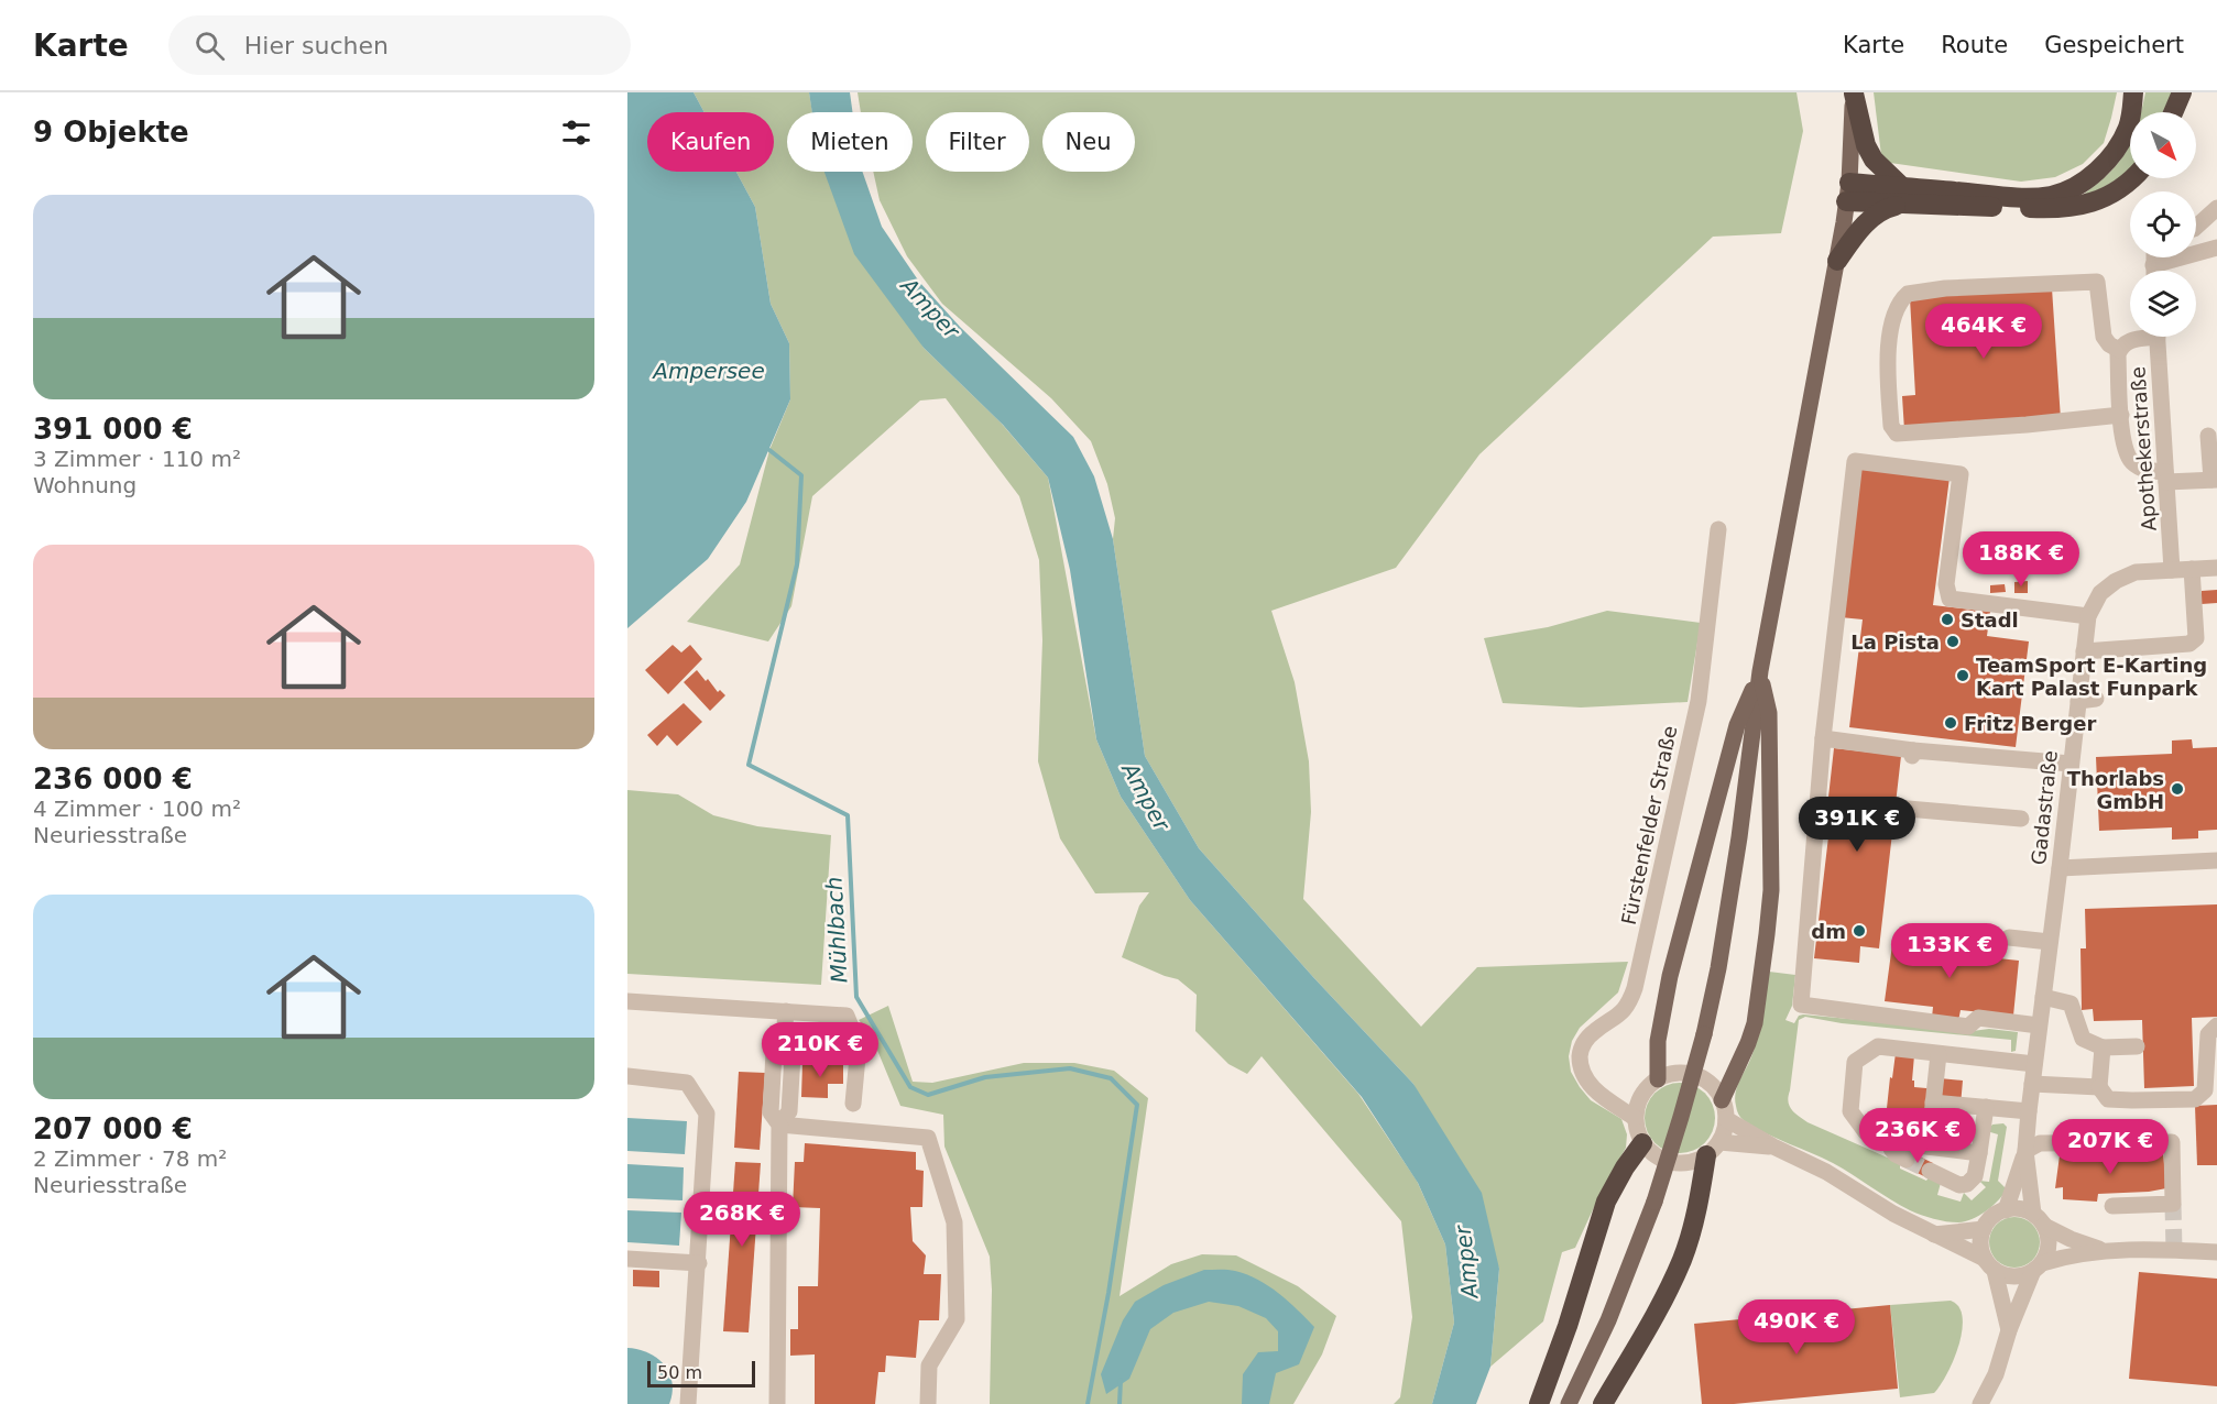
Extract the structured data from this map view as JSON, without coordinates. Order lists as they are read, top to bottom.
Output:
{
  "streets": {
    "street": ["Apothekerstraße", "Gadastraße", "Fürstenfelder Straße"]
  },
  "crossings": [
    ["Apothekerstraße", "Gadastraße"]
  ],
  "water": ["Amper", "Ampersee", "Mühlbach"],
  "places": [
    "Stadl",
    "La Pista",
    "TeamSport E-Karting Kart Palast Funpark",
    "Fritz Berger",
    "Thorlabs GmbH",
    "dm"
  ],
  "scale_bar": "50 m",
  "north": "bottom right",
  "page": {
    "header": "Karte",
    "search": "Hier suchen",
    "nav": ["Karte", "Route", "Gespeichert"],
    "heading": "9 Objekte",
    "chip": [
      "Kaufen",
      "Mieten",
      "Filter",
      "Neu"
    ],
    "list": [
      {
        "name": "391 000 €",
        "note": "3 Zimmer · 110 m² · Wohnung"
      },
      {
        "name": "236 000 €",
        "note": "4 Zimmer · 100 m² · Neuriesstraße"
      },
      {
        "name": "207 000 €",
        "note": "2 Zimmer · 78 m² · Neuriesstraße"
      }
    ],
    "price": [
      "464K €",
      "188K €",
      "391K €",
      "133K €",
      "210K €",
      "236K €",
      "207K €",
      "268K €",
      "490K €"
    ],
    "scale": "50 m"
  }
}
